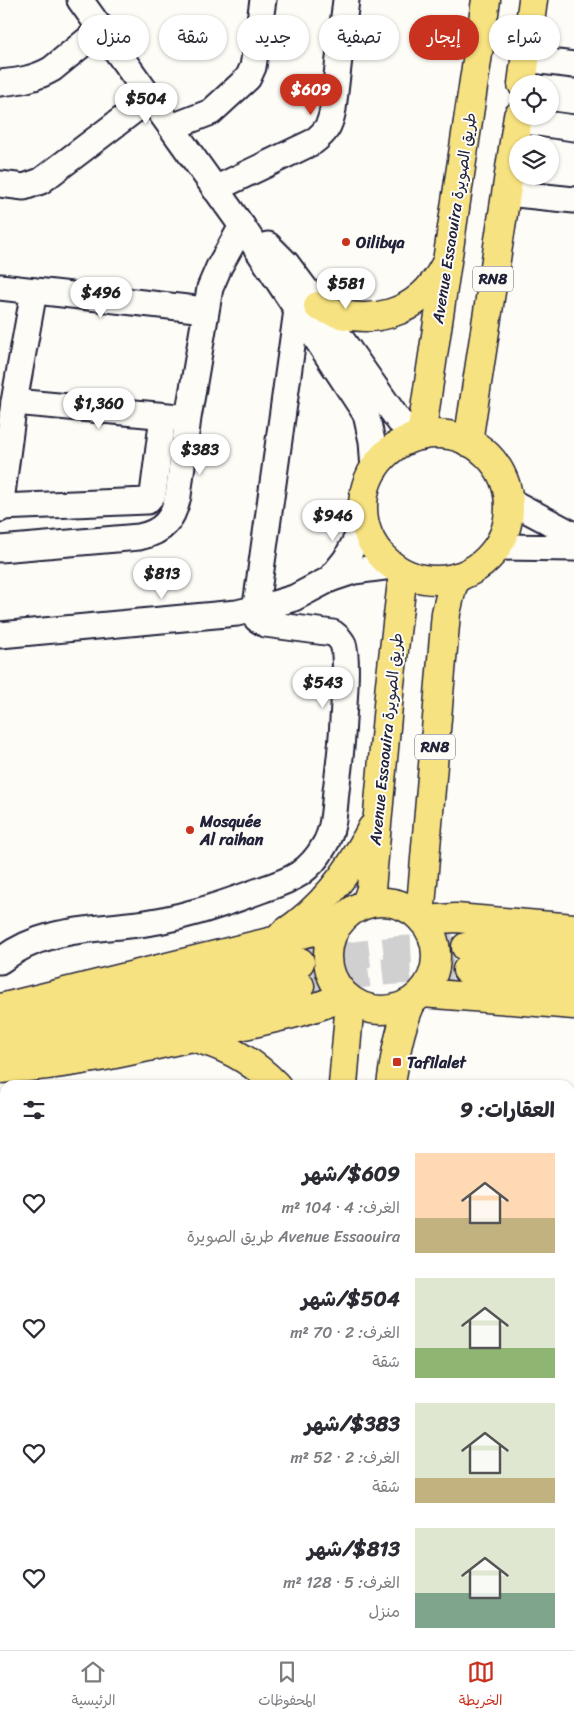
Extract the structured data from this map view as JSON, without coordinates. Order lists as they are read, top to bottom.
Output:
{
  "streets": {
    "main road": ["Avenue Essaouira طريق الصويرة", "RN8"]
  },
  "crossings": [
    ["Avenue Essaouira طريق الصويرة", "RN8"]
  ],
  "places": {
    "other": ["Oilibya", "Mosquée Al raihan"],
    "transit": ["Tafilalet"]
  },
  "page": {
    "chip": [
      "شراء",
      "إيجار",
      "تصفية",
      "جديد",
      "شقة",
      "منزل"
    ],
    "price": [
      "$609",
      "$504",
      "$581",
      "$496",
      "$1,360",
      "$383",
      "$946",
      "$813",
      "$543"
    ],
    "heading": "العقارات: 9",
    "list": [
      {
        "name": "$609/شهر",
        "note": "الغرف: 4 · 104 m² · Avenue Essaouira طريق الصويرة"
      },
      {
        "name": "$504/شهر",
        "note": "الغرف: 2 · 70 m² · شقة"
      },
      {
        "name": "$383/شهر",
        "note": "الغرف: 2 · 52 m² · شقة"
      },
      {
        "name": "$813/شهر",
        "note": "الغرف: 5 · 128 m² · منزل"
      }
    ],
    "tabs": ["الخريطة", "المحفوظات", "الرئيسية"]
  }
}
